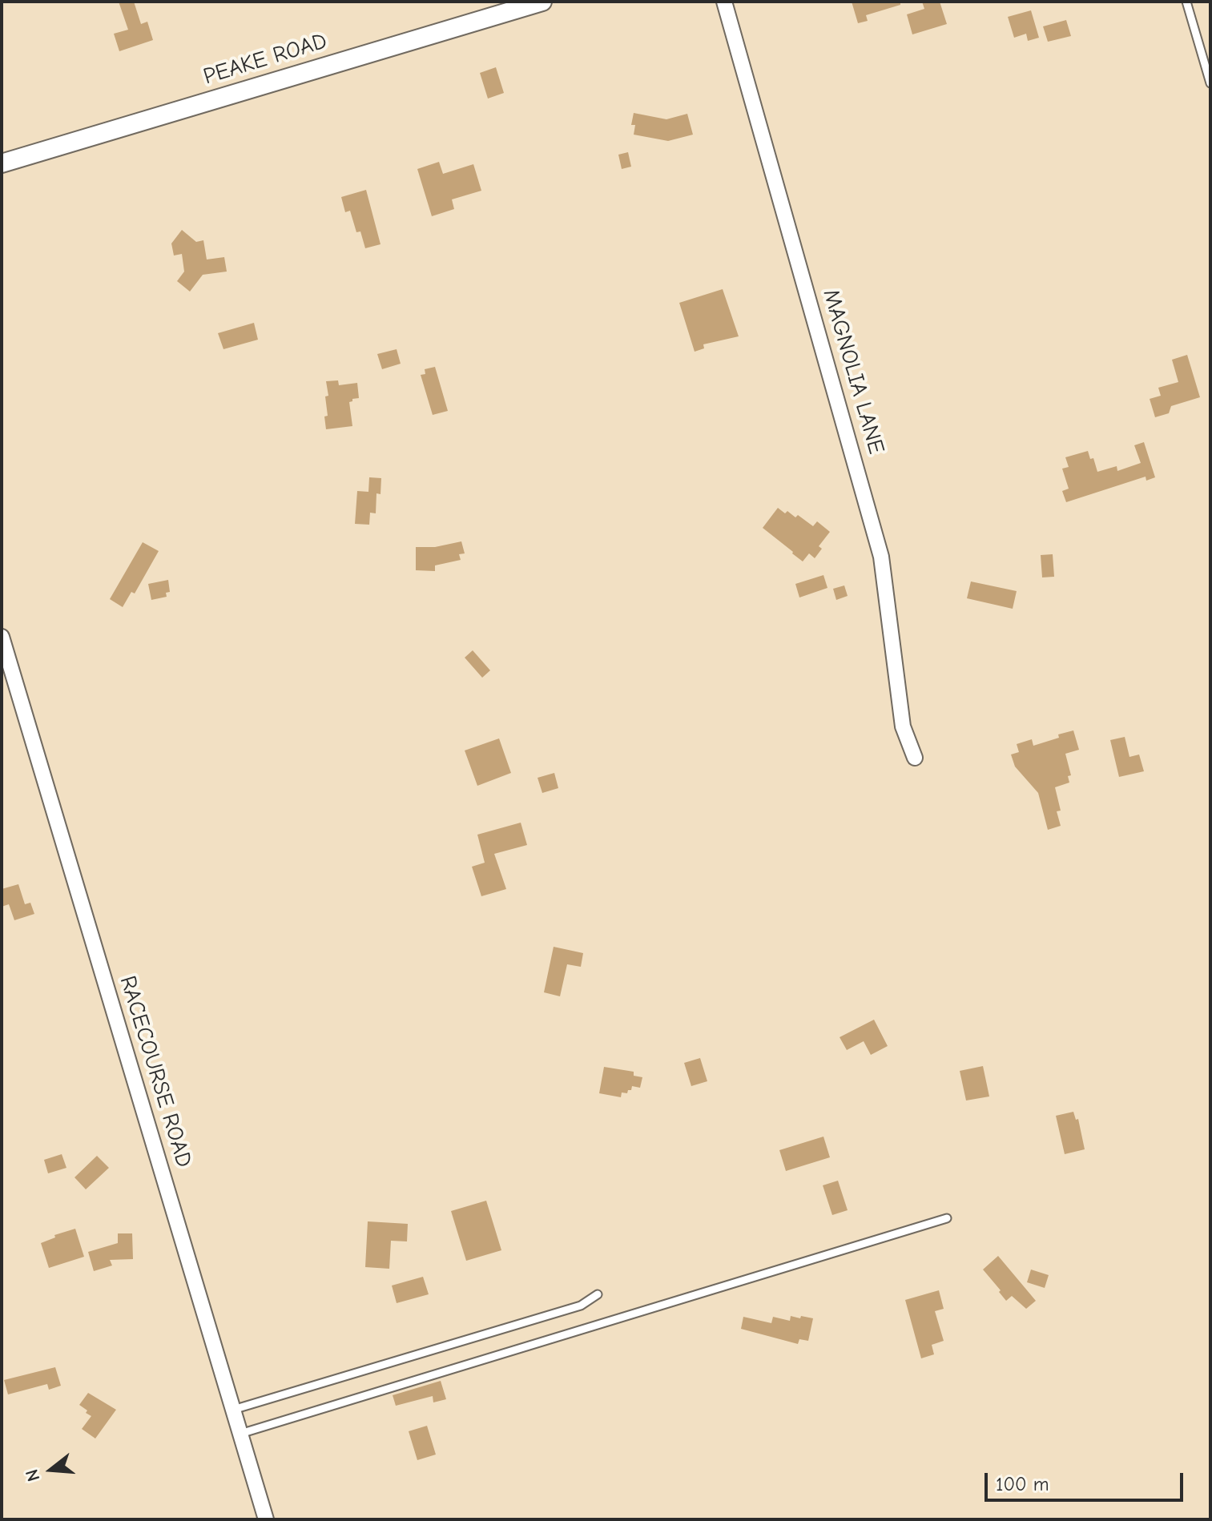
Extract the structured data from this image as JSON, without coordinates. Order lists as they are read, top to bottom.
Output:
{
  "streets": {
    "street": ["PEAKE ROAD", "MAGNOLIA LANE", "RACECOURSE ROAD"]
  },
  "scale_bar": "100 m",
  "north": "left"
}
